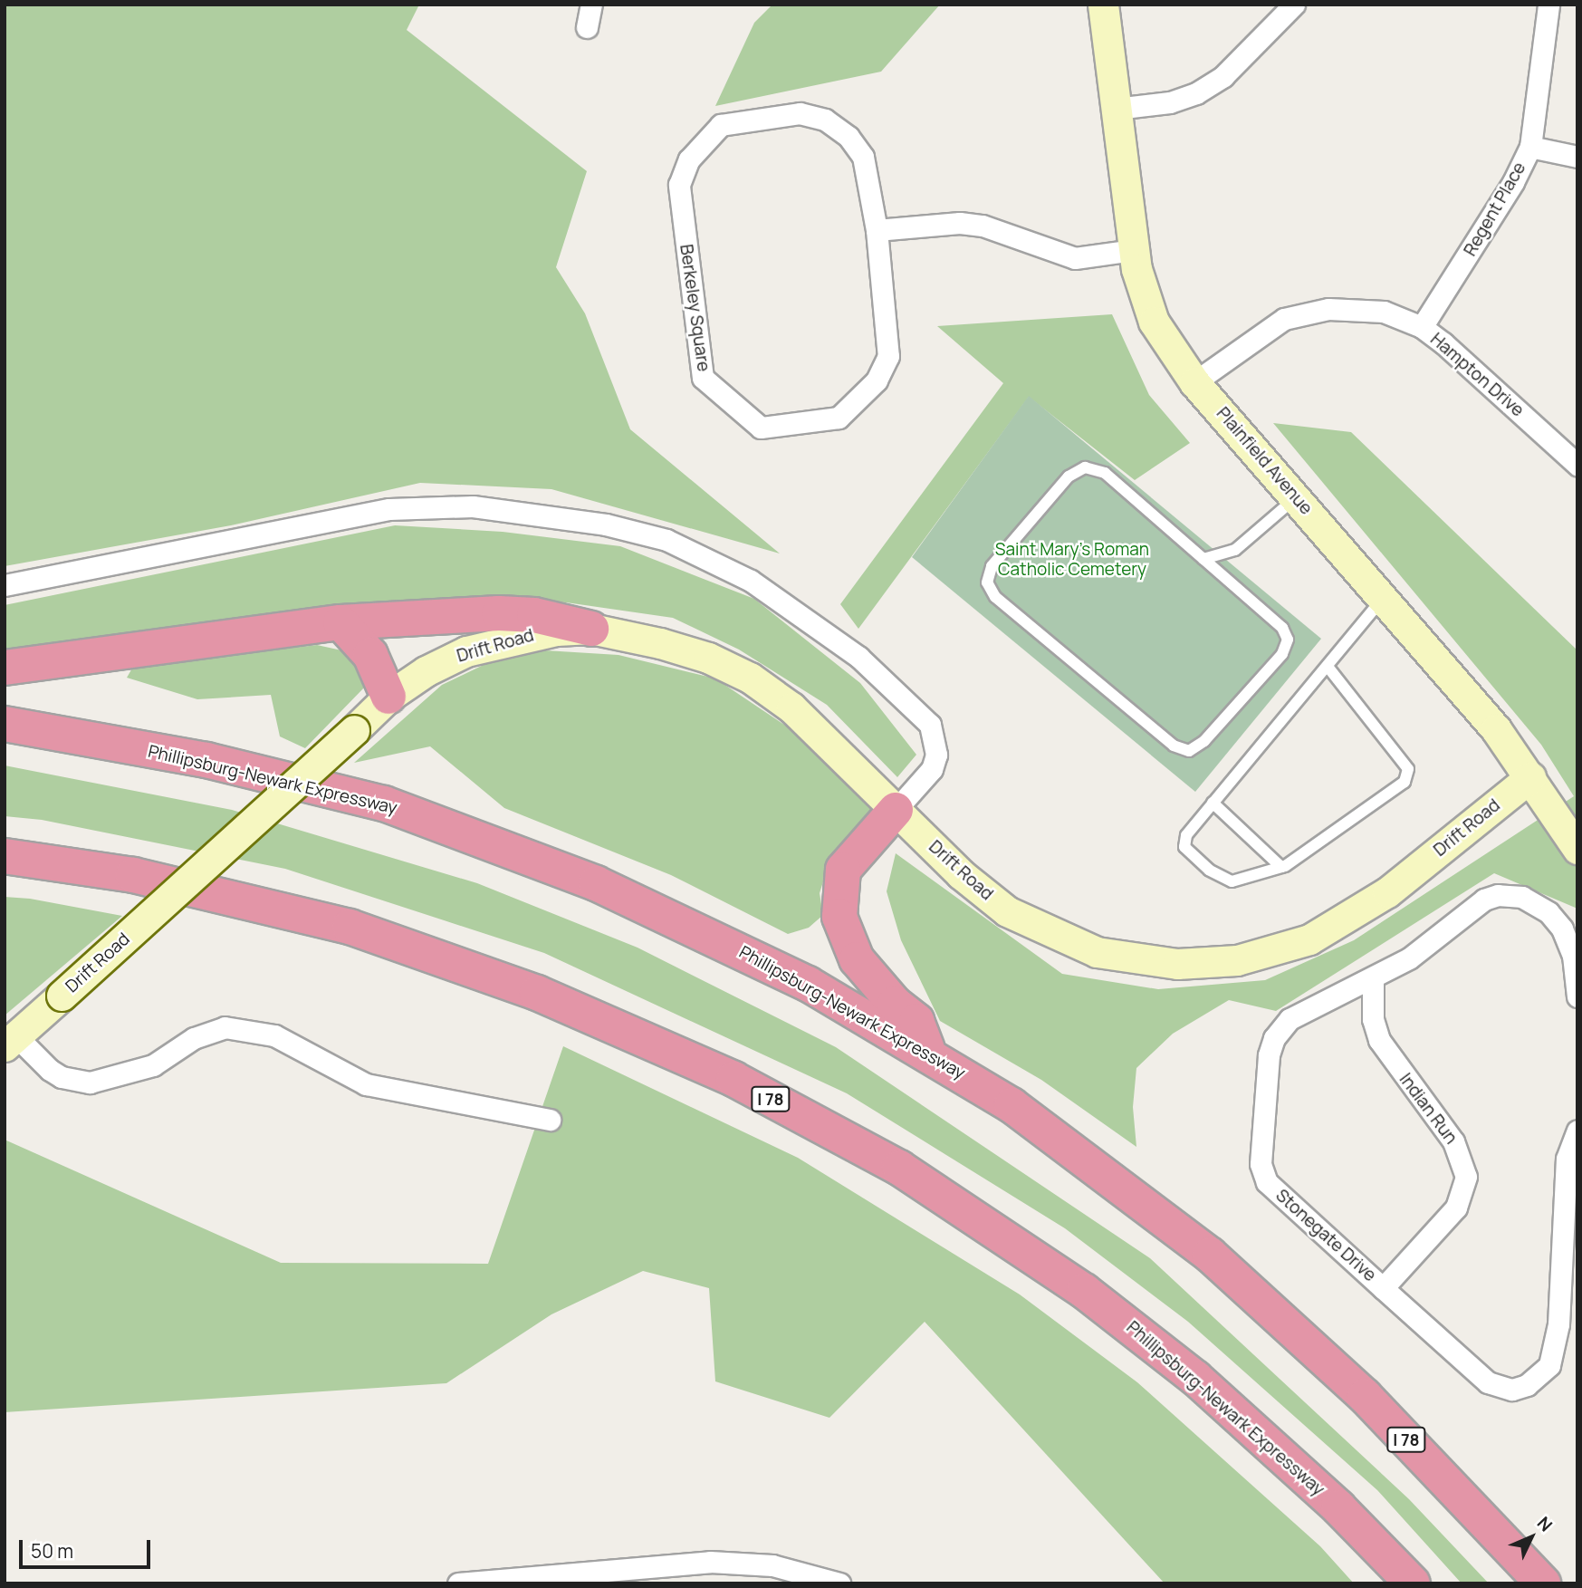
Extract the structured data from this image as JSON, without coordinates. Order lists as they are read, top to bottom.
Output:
{
  "streets": {
    "highway": ["Phillipsburg-Newark Expressway", "I 78"],
    "main road": ["Plainfield Avenue", "Drift Road"],
    "street": [
      "Regent Place",
      "Berkeley Square",
      "Hampton Drive",
      "Indian Run",
      "Stonegate Drive"
    ]
  },
  "crossings": [
    ["Regent Place", "Hampton Drive"],
    ["Hampton Drive", "Plainfield Avenue"],
    ["Plainfield Avenue", "Drift Road"],
    ["Indian Run", "Stonegate Drive"]
  ],
  "parks": ["Saint Mary's Roman Catholic Cemetery"],
  "scale_bar": "50 m",
  "north": "top right"
}
